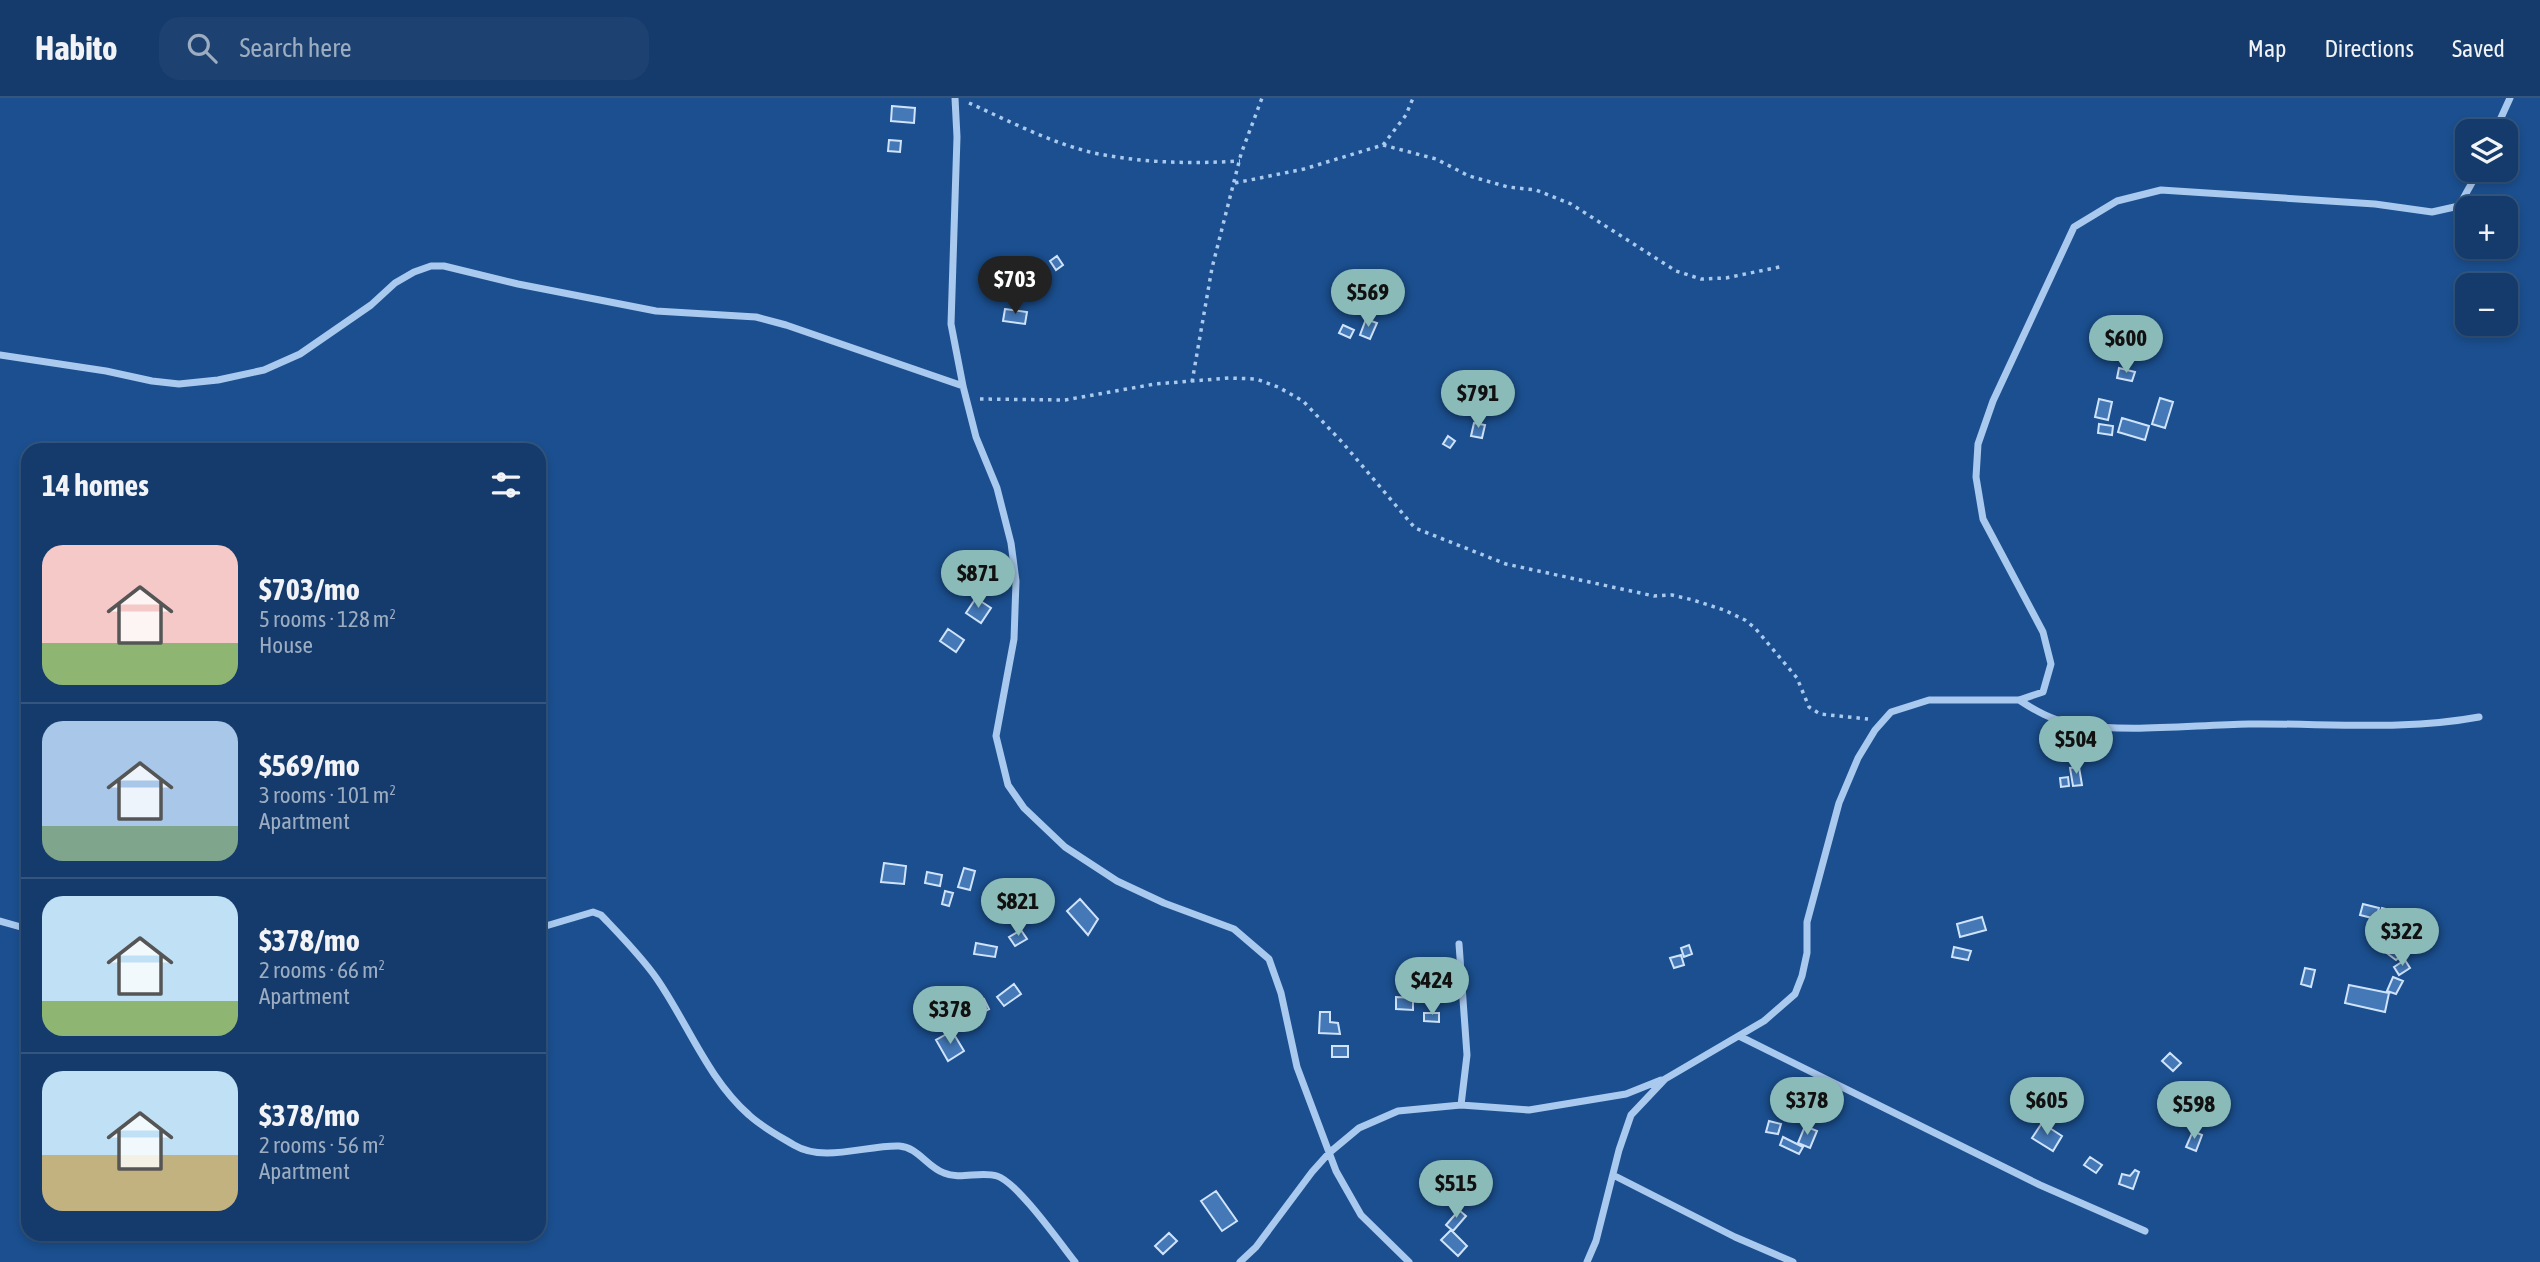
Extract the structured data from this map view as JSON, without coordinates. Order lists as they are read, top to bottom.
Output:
{
  "page": {
    "header": "Habito",
    "search": "Search here",
    "nav": ["Map", "Directions", "Saved"],
    "map_buttons": ["+", "−"],
    "price": [
      "$703",
      "$569",
      "$600",
      "$791",
      "$871",
      "$504",
      "$821",
      "$322",
      "$424",
      "$378",
      "$378",
      "$605",
      "$598",
      "$515"
    ],
    "heading": "14 homes",
    "list": [
      {
        "name": "$703/mo",
        "note": "5 rooms · 128 m² · House"
      },
      {
        "name": "$569/mo",
        "note": "3 rooms · 101 m² · Apartment"
      },
      {
        "name": "$378/mo",
        "note": "2 rooms · 66 m² · Apartment"
      },
      {
        "name": "$378/mo",
        "note": "2 rooms · 56 m² · Apartment"
      }
    ]
  }
}
